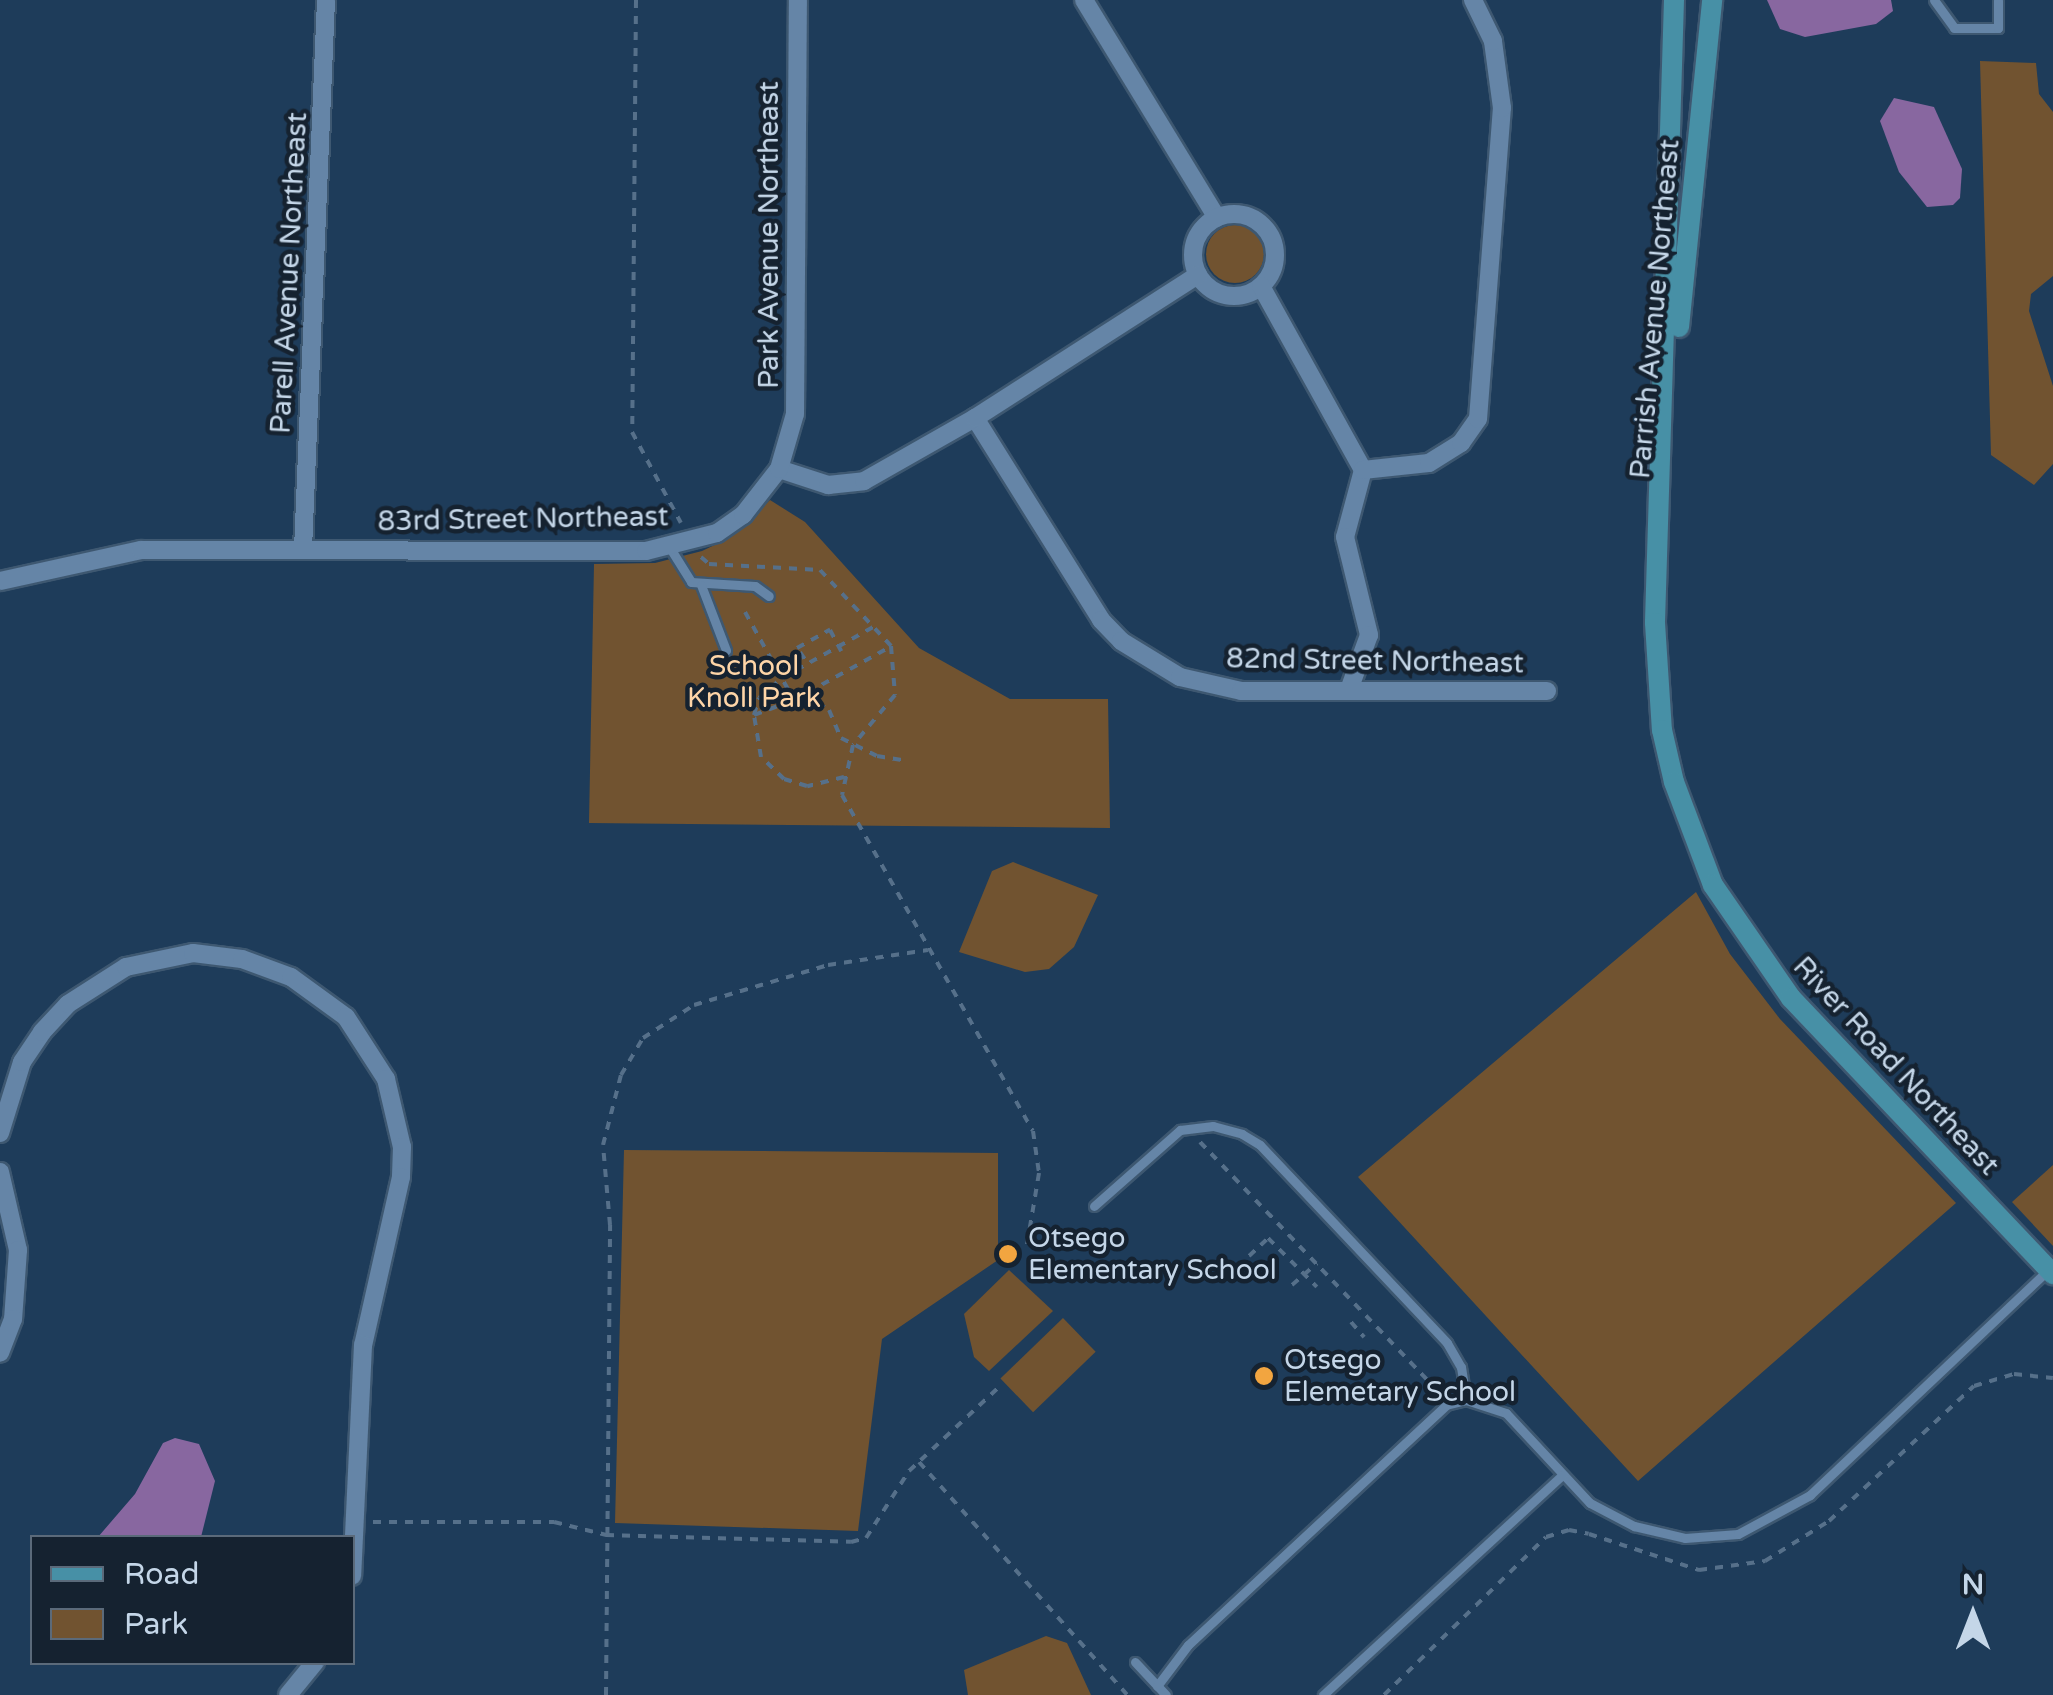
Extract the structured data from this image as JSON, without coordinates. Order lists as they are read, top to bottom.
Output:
{
  "streets": {
    "main road": ["Parrish Avenue Northeast", "River Road Northeast"],
    "street": [
      "Park Avenue Northeast",
      "Parell Avenue Northeast",
      "83rd Street Northeast",
      "82nd Street Northeast"
    ]
  },
  "crossings": [
    ["Park Avenue Northeast", "83rd Street Northeast"],
    ["Parell Avenue Northeast", "83rd Street Northeast"],
    ["Parrish Avenue Northeast", "River Road Northeast"]
  ],
  "parks": ["School Knoll Park"],
  "places": ["Otsego Elementary School", "Otsego Elemetary School"],
  "legend": ["Road", "Park"],
  "north": "top"
}
